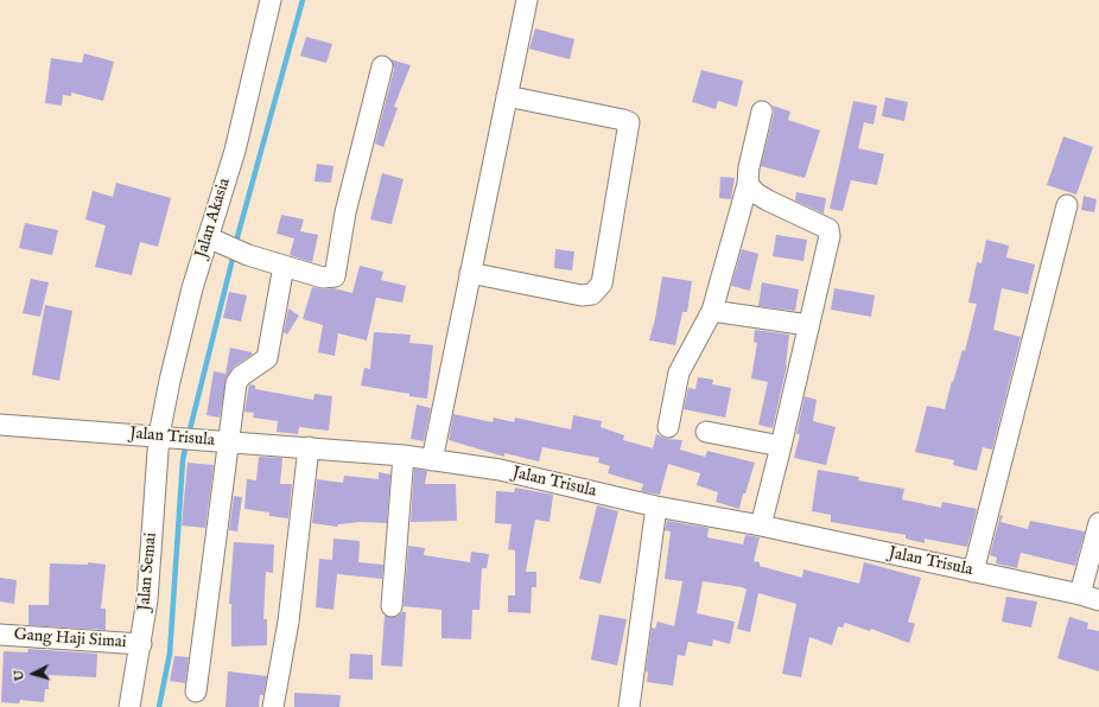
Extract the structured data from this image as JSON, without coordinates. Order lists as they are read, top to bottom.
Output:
{
  "streets": {
    "street": [
      "Jalan Akasia",
      "Jalan Trisula",
      "Jalan Semai",
      "Gang Haji Simai"
    ]
  },
  "crossings": [
    ["Jalan Akasia", "Jalan Trisula"],
    ["Jalan Akasia", "Jalan Semai"],
    ["Jalan Trisula", "Jalan Semai"],
    ["Jalan Semai", "Gang Haji Simai"]
  ],
  "north": "left"
}
